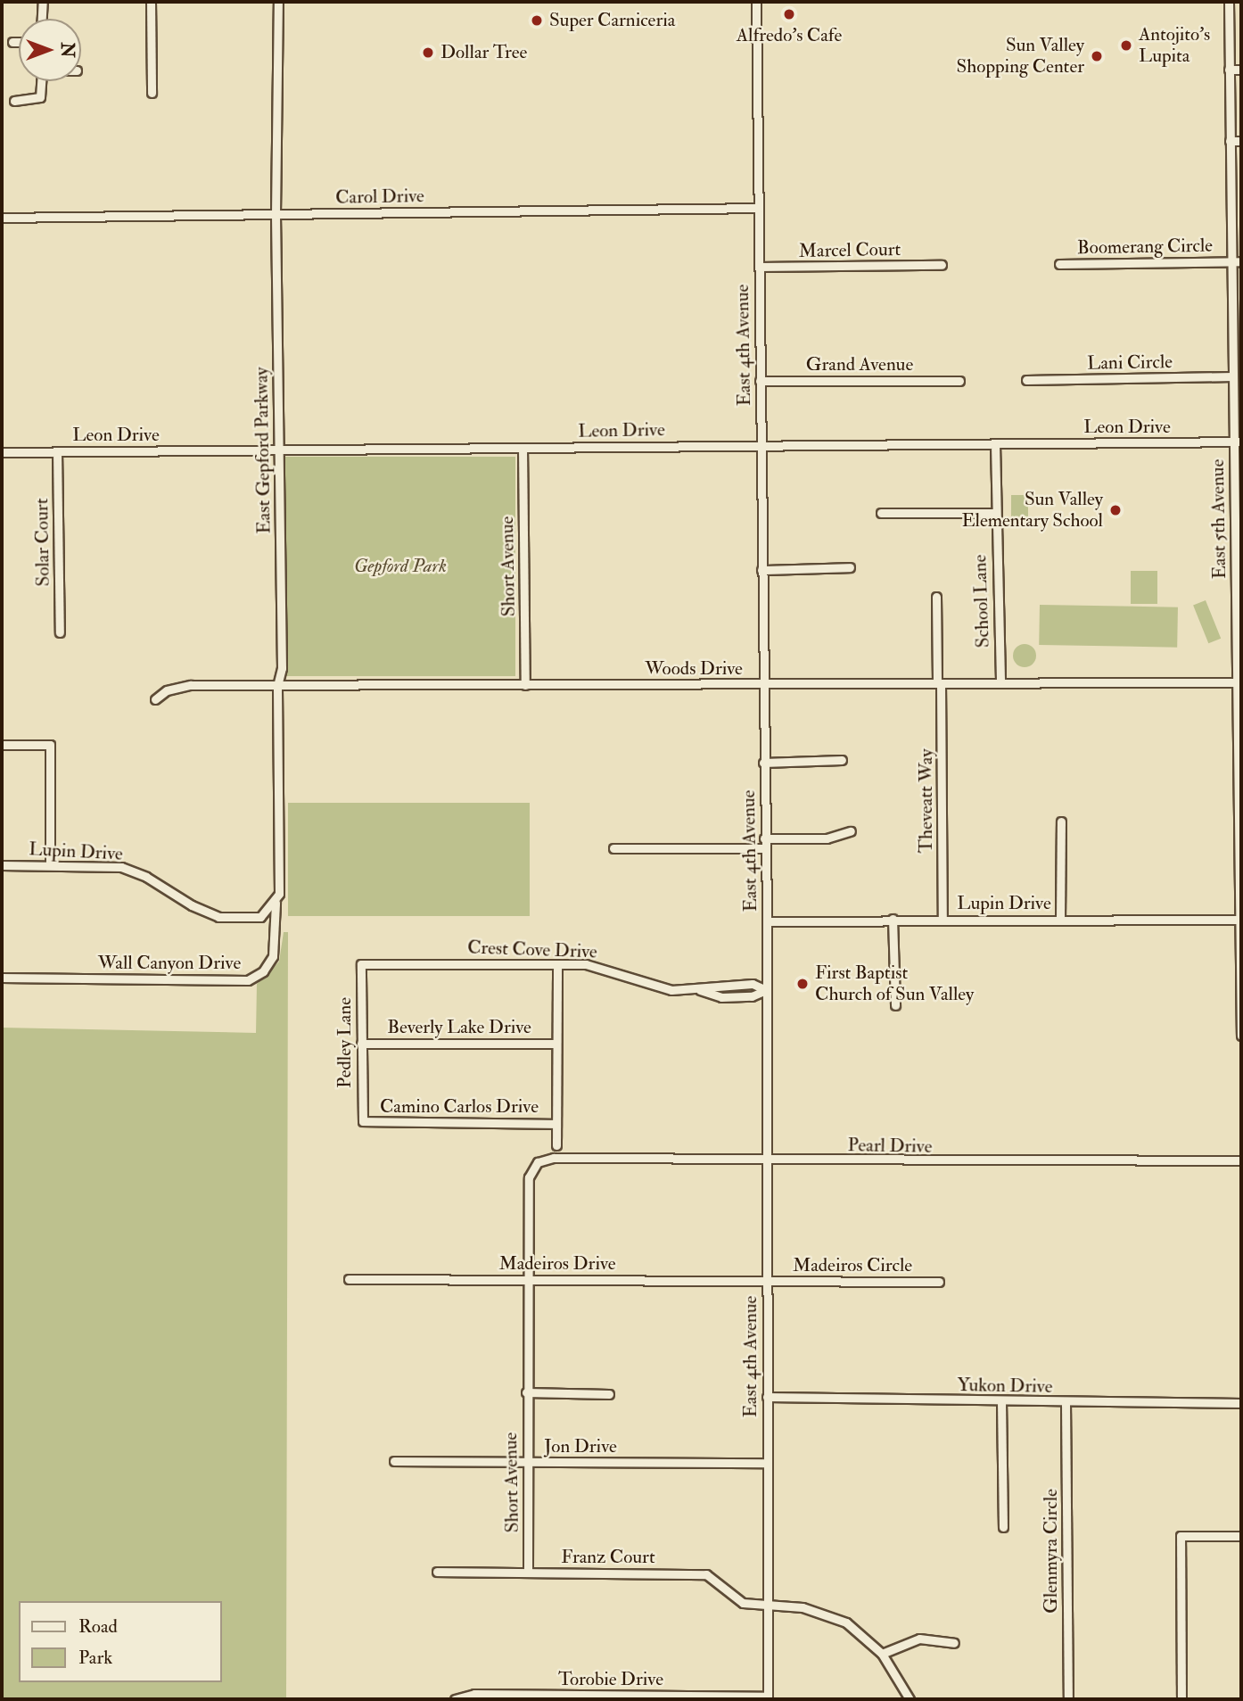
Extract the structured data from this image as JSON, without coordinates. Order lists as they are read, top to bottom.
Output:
{
  "streets": {
    "street": [
      "Carol Drive",
      "Boomerang Circle",
      "Marcel Court",
      "East 4th Avenue",
      "Lani Circle",
      "Grand Avenue",
      "Leon Drive",
      "East Gepford Parkway",
      "East 5th Avenue",
      "Solar Court",
      "Short Avenue",
      "School Lane",
      "Woods Drive",
      "Theveatt Way",
      "Lupin Drive",
      "Crest Cove Drive",
      "Wall Canyon Drive",
      "Beverly Lake Drive",
      "Pedley Lane",
      "Camino Carlos Drive",
      "Pearl Drive",
      "Madeiros Drive",
      "Madeiros Circle",
      "Yukon Drive",
      "Jon Drive",
      "Glenmyra Circle",
      "Franz Court",
      "Torobie Drive"
    ]
  },
  "crossings": [
    ["Carol Drive", "East 4th Avenue"],
    ["Carol Drive", "East Gepford Parkway"],
    ["Boomerang Circle", "East 5th Avenue"],
    ["Marcel Court", "East 4th Avenue"],
    ["East 4th Avenue", "Grand Avenue"],
    ["East 4th Avenue", "Leon Drive"],
    ["East 4th Avenue", "Woods Drive"],
    ["East 4th Avenue", "Lupin Drive"],
    ["East 4th Avenue", "Crest Cove Drive"],
    ["East 4th Avenue", "Pearl Drive"],
    ["East 4th Avenue", "Madeiros Drive"],
    ["East 4th Avenue", "Madeiros Circle"],
    ["East 4th Avenue", "Yukon Drive"],
    ["East 4th Avenue", "Jon Drive"],
    ["East 4th Avenue", "Franz Court"],
    ["East 4th Avenue", "Torobie Drive"],
    ["Lani Circle", "East 5th Avenue"],
    ["Leon Drive", "East Gepford Parkway"],
    ["Leon Drive", "East 5th Avenue"],
    ["Leon Drive", "Solar Court"],
    ["Leon Drive", "Short Avenue"],
    ["Leon Drive", "School Lane"],
    ["East Gepford Parkway", "Woods Drive"],
    ["East Gepford Parkway", "Lupin Drive"],
    ["East Gepford Parkway", "Wall Canyon Drive"],
    ["East 5th Avenue", "Woods Drive"],
    ["East 5th Avenue", "Lupin Drive"],
    ["Short Avenue", "Woods Drive"],
    ["Short Avenue", "Pearl Drive"],
    ["Short Avenue", "Madeiros Drive"],
    ["Short Avenue", "Jon Drive"],
    ["Short Avenue", "Franz Court"],
    ["School Lane", "Woods Drive"],
    ["Woods Drive", "Theveatt Way"],
    ["Theveatt Way", "Lupin Drive"],
    ["Lupin Drive", "Wall Canyon Drive"],
    ["Crest Cove Drive", "Pedley Lane"],
    ["Beverly Lake Drive", "Pedley Lane"],
    ["Pedley Lane", "Camino Carlos Drive"],
    ["Madeiros Drive", "Madeiros Circle"],
    ["Yukon Drive", "Glenmyra Circle"]
  ],
  "parks": ["Gepford Park"],
  "places": [
    "Alfredo's Cafe",
    "Super Carniceria",
    "Antojito's Lupita",
    "Dollar Tree",
    "Sun Valley Shopping Center",
    "Sun Valley Elementary School",
    "First Baptist Church of Sun Valley"
  ],
  "legend": ["Road", "Park"],
  "north": "right"
}
